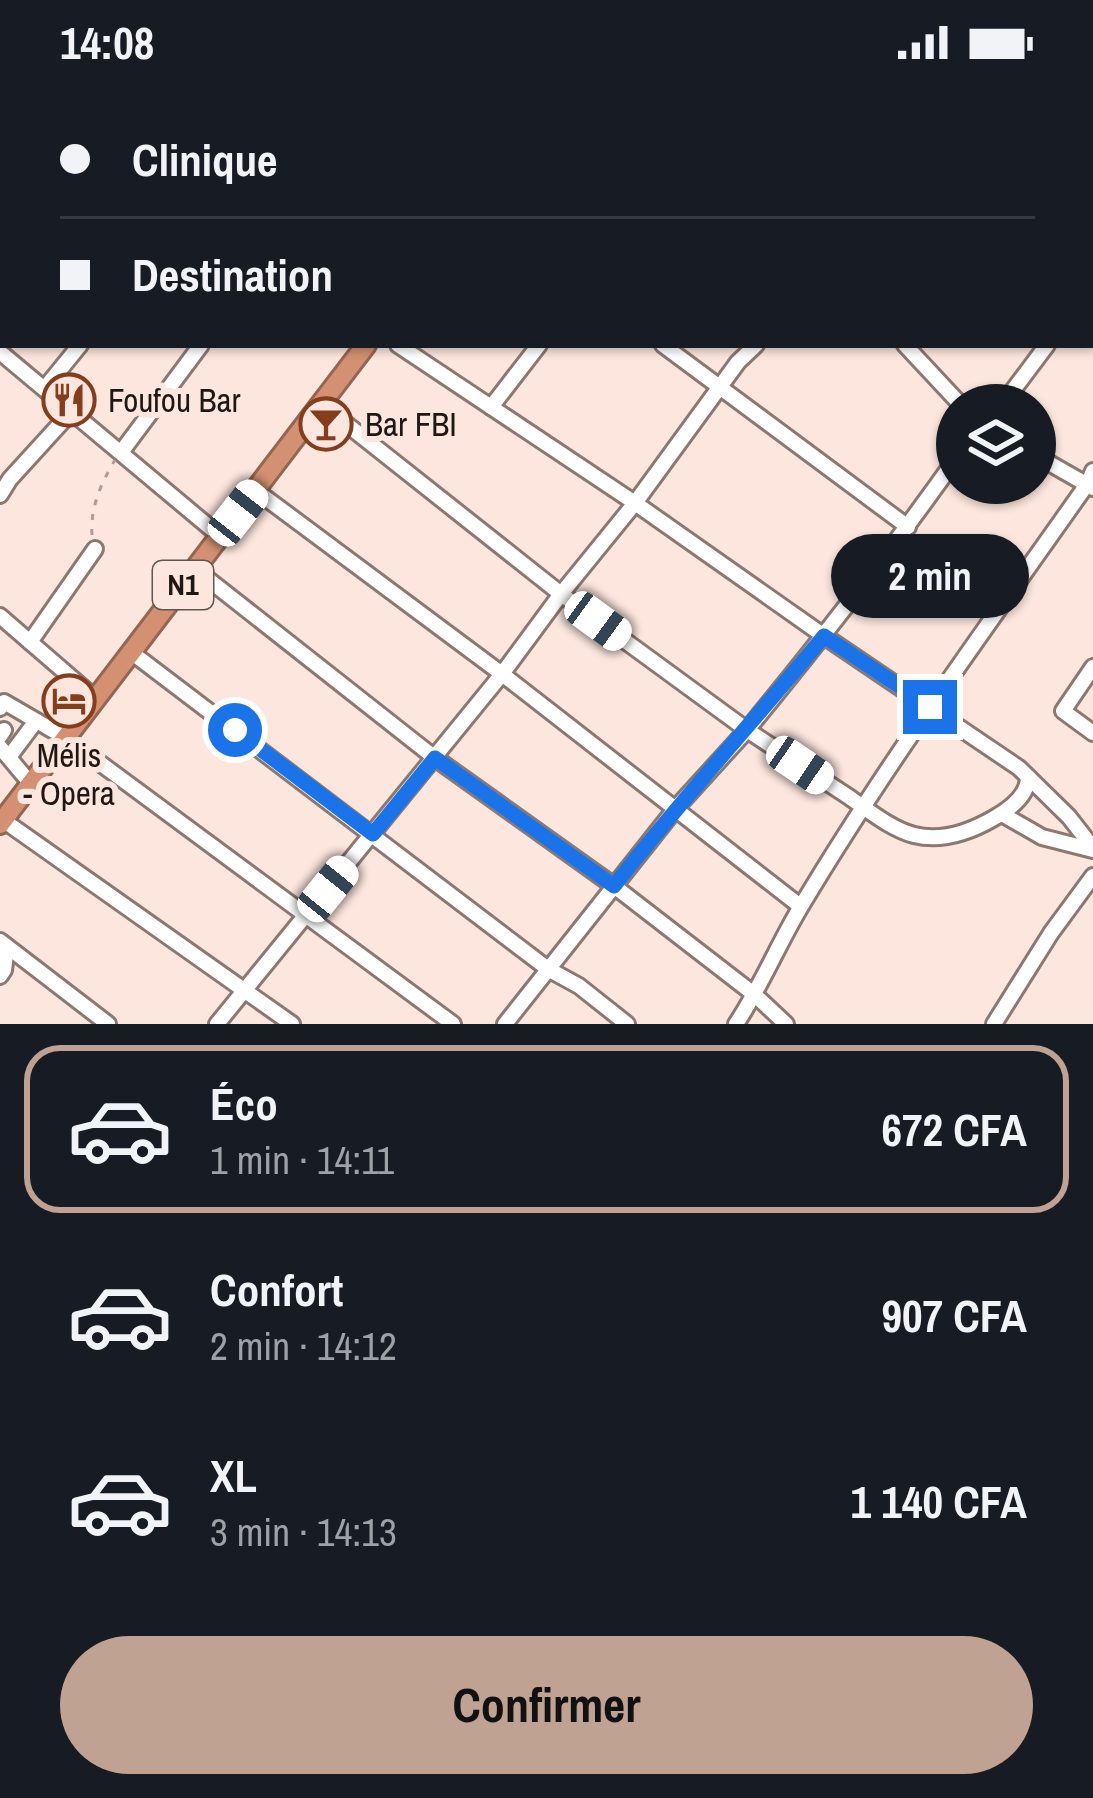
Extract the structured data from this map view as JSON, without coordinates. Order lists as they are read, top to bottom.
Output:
{
  "streets": {
    "highway": ["N1"]
  },
  "places": {
    "restaurant": ["Foufou Bar"],
    "bar": ["Bar FBI"],
    "hotel": ["Mélis - Opera"]
  },
  "page": {
    "status": "14:08",
    "banner": ["Clinique", "Destination"],
    "bubble": "2 min",
    "list": [
      {
        "name": "Éco",
        "note": "1 min · 14:11",
        "value": "672 CFA"
      },
      {
        "name": "Confort",
        "note": "2 min · 14:12",
        "value": "907 CFA"
      },
      {
        "name": "XL",
        "note": "3 min · 14:13",
        "value": "1 140 CFA"
      }
    ],
    "buttons": "Confirmer"
  }
}
